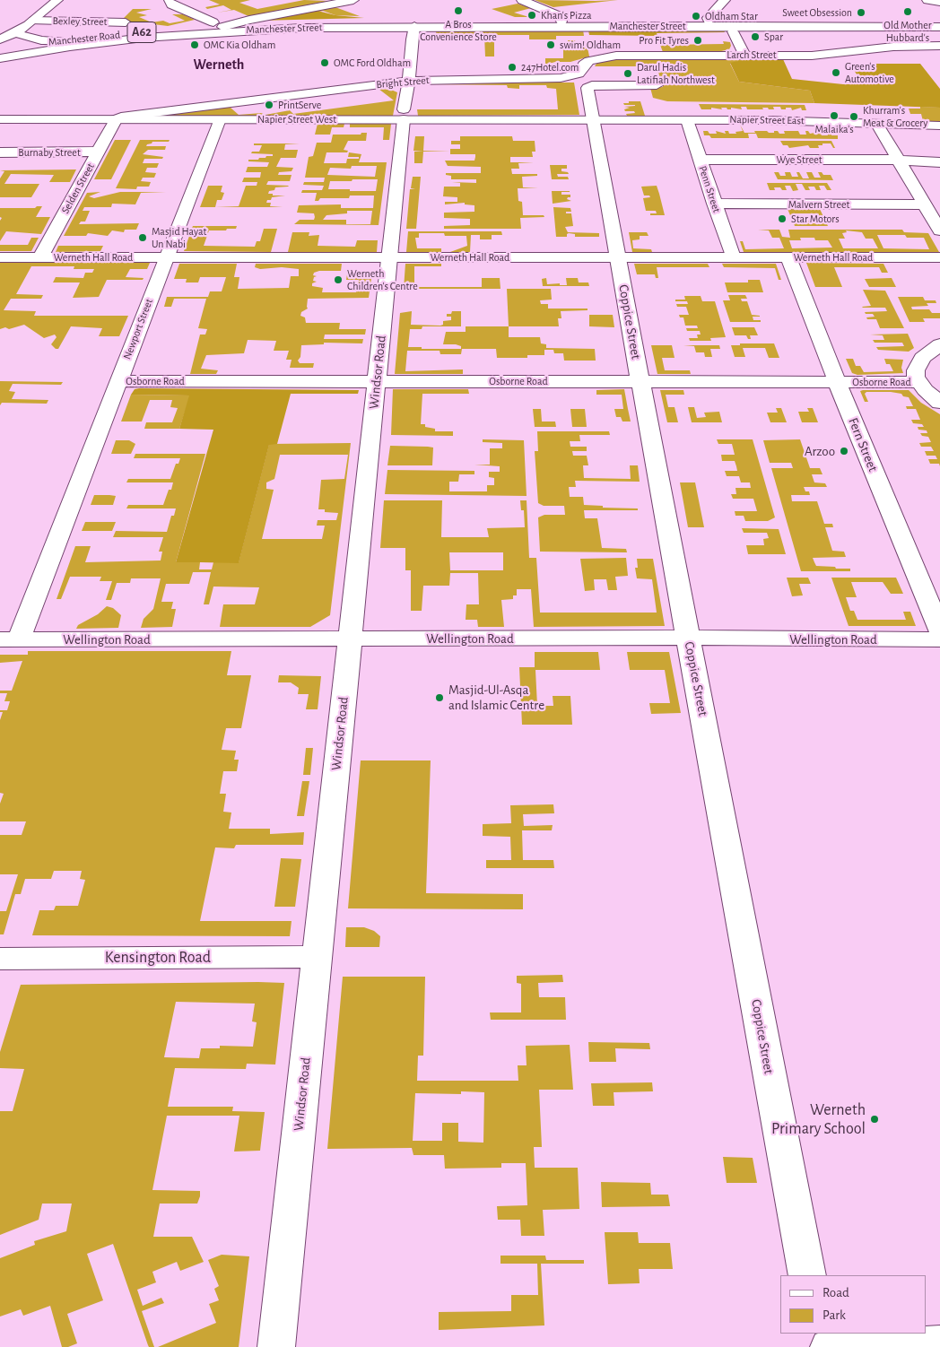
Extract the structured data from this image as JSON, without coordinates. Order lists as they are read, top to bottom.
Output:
{
  "streets": {
    "main road": [
      "Bexley Street",
      "Manchester Street",
      "A62",
      "Manchester Road",
      "Larch Street",
      "Bright Street",
      "Napier Street West",
      "Napier Street East",
      "Burnaby Street",
      "Wye Street",
      "Selden Street",
      "Penn Street",
      "Malvern Street",
      "Werneth Hall Road",
      "Coppice Street",
      "Newport Street",
      "Windsor Road",
      "Osborne Road",
      "Fern Street",
      "Wellington Road",
      "Kensington Road"
    ]
  },
  "crossings": [
    ["Manchester Street", "Manchester Road"],
    ["Manchester Street", "Windsor Road"],
    ["Larch Street", "Bright Street"],
    ["Bright Street", "Napier Street West"],
    ["Bright Street", "Selden Street"],
    ["Bright Street", "Windsor Road"],
    ["Napier Street West", "Napier Street East"],
    ["Napier Street West", "Selden Street"],
    ["Napier Street West", "Coppice Street"],
    ["Napier Street West", "Newport Street"],
    ["Napier Street West", "Windsor Road"],
    ["Napier Street East", "Penn Street"],
    ["Napier Street East", "Coppice Street"],
    ["Burnaby Street", "Selden Street"],
    ["Wye Street", "Penn Street"],
    ["Selden Street", "Werneth Hall Road"],
    ["Penn Street", "Malvern Street"],
    ["Penn Street", "Werneth Hall Road"],
    ["Werneth Hall Road", "Coppice Street"],
    ["Werneth Hall Road", "Newport Street"],
    ["Werneth Hall Road", "Windsor Road"],
    ["Werneth Hall Road", "Fern Street"],
    ["Coppice Street", "Osborne Road"],
    ["Coppice Street", "Wellington Road"],
    ["Newport Street", "Osborne Road"],
    ["Newport Street", "Wellington Road"],
    ["Windsor Road", "Osborne Road"],
    ["Windsor Road", "Wellington Road"],
    ["Windsor Road", "Kensington Road"],
    ["Osborne Road", "Fern Street"]
  ],
  "districts": ["Werneth"],
  "places": [
    "A Bros Convenience Store",
    "Old Mother Hubbard's",
    "Sweet Obsession",
    "Khan's Pizza",
    "Oldham Star",
    "Spar",
    "Pro Fit Tyres",
    "OMC Kia Oldham",
    "swim! Oldham",
    "OMC Ford Oldham",
    "247Hotel.com",
    "Green's Automotive",
    "Darul Hadis Latifiah Northwest",
    "PrintServe",
    "Malaika's",
    "Khurram's Meat & Grocery",
    "Star Motors",
    "Masjid Hayat Un Nabi",
    "Werneth Children’s Centre",
    "Arzoo",
    "Masjid-Ul-Asqa and Islamic Centre",
    "Werneth Primary School"
  ],
  "legend": ["Road", "Park"]
}
